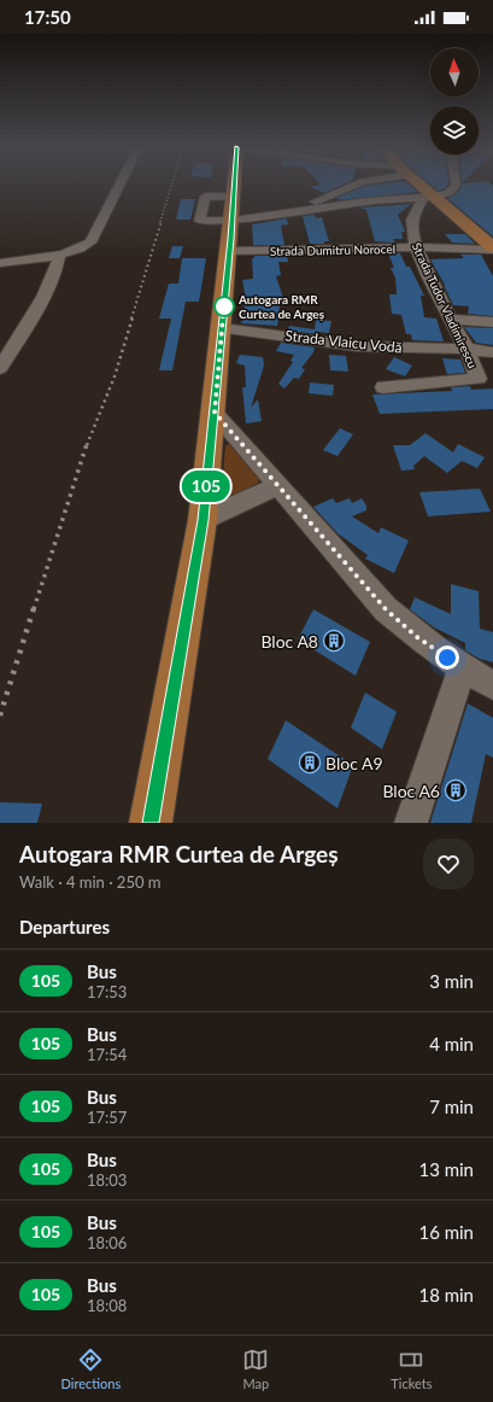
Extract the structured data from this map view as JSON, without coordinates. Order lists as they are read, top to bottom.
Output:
{
  "streets": {
    "street": ["Strada Dumitru Norocel", "Strada Tudor Vladimirescu", "Strada Vlaicu Vodă"]
  },
  "crossings": [
    ["Strada Dumitru Norocel", "Strada Tudor Vladimirescu"],
    ["Strada Tudor Vladimirescu", "Strada Vlaicu Vodă"]
  ],
  "places": {
    "other": ["Autogara RMR Curtea de Argeș"],
    "building": ["Bloc A8", "Bloc A9", "Bloc A6"]
  },
  "lines": ["bus line 105"],
  "north": "top",
  "page": {
    "status": "17:50",
    "on_map": "105",
    "heading": [
      ["Autogara RMR Curtea de Argeș", "Walk · 4 min · 250 m"],
      "Departures"
    ],
    "list": [
      {
        "mark": "105",
        "name": "Bus",
        "note": "17:53",
        "value": "3 min"
      },
      {
        "mark": "105",
        "name": "Bus",
        "note": "17:54",
        "value": "4 min"
      },
      {
        "mark": "105",
        "name": "Bus",
        "note": "17:57",
        "value": "7 min"
      },
      {
        "mark": "105",
        "name": "Bus",
        "note": "18:03",
        "value": "13 min"
      },
      {
        "mark": "105",
        "name": "Bus",
        "note": "18:06",
        "value": "16 min"
      },
      {
        "mark": "105",
        "name": "Bus",
        "note": "18:08",
        "value": "18 min"
      }
    ],
    "tabs": ["Directions", "Map", "Tickets"]
  }
}
